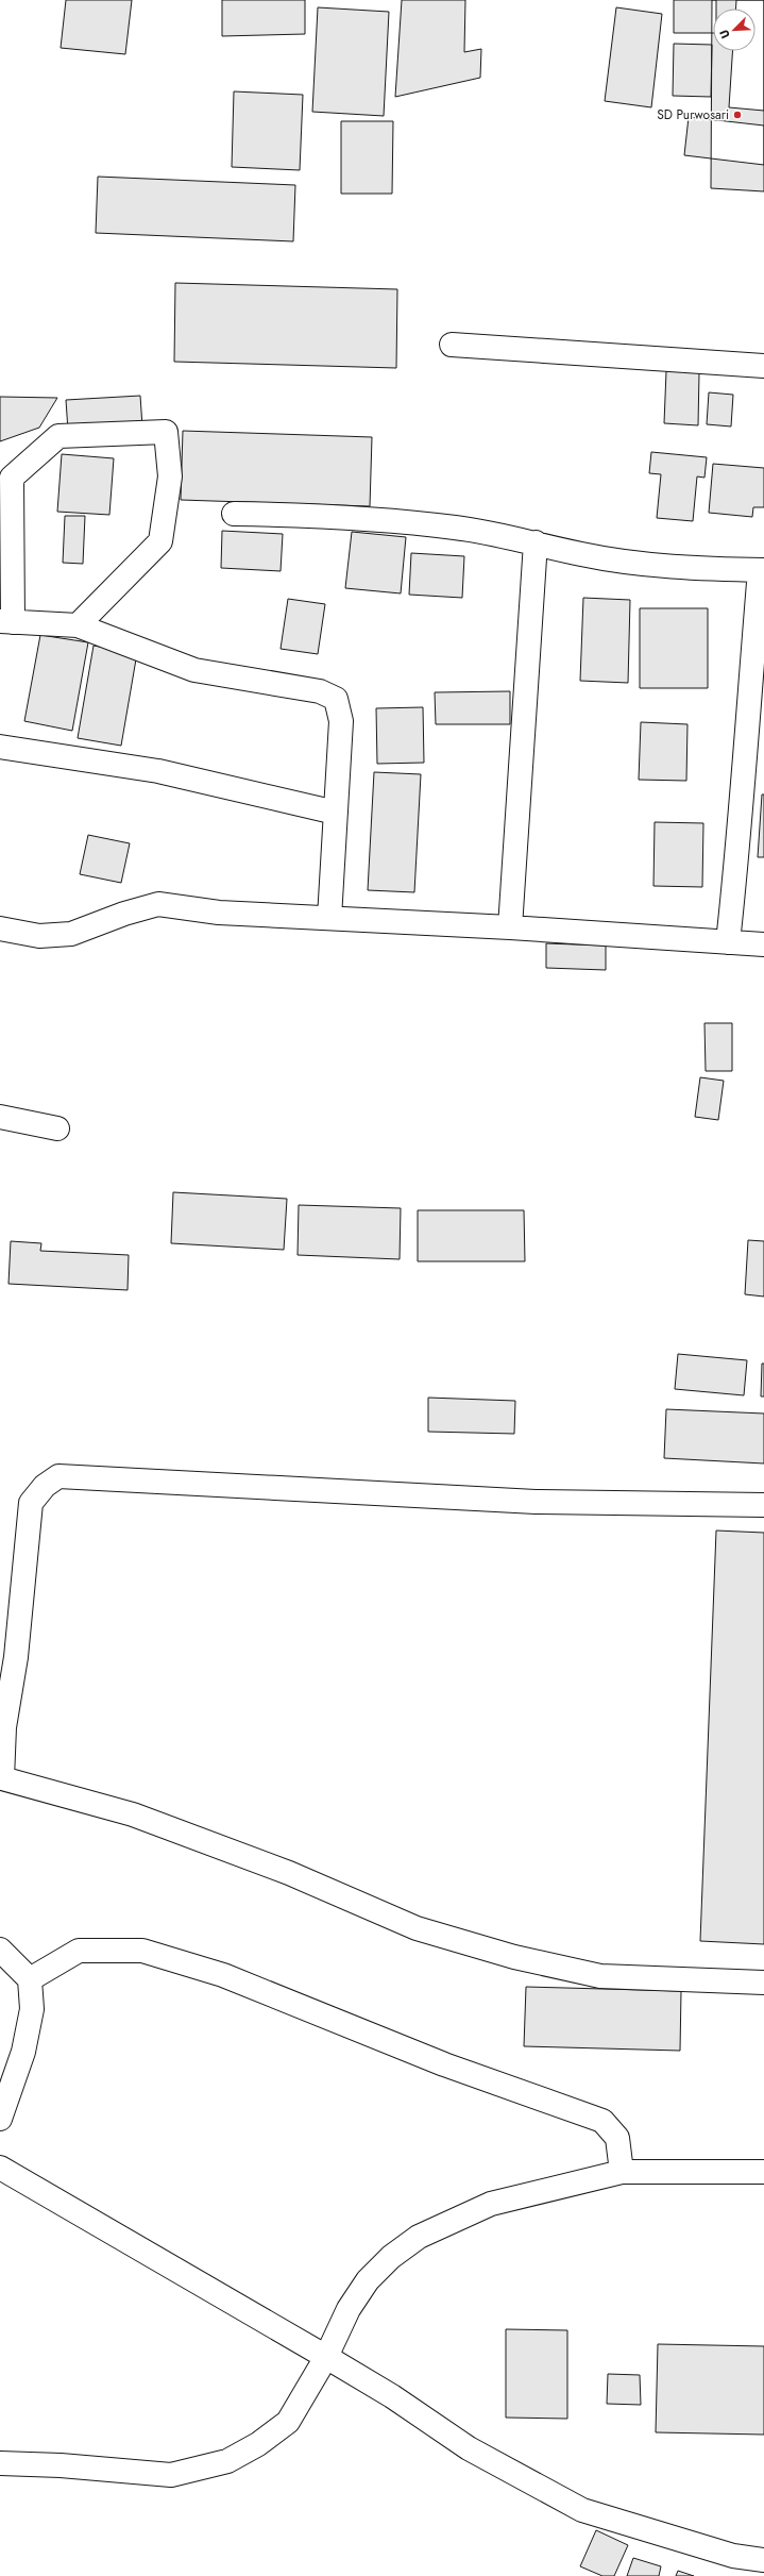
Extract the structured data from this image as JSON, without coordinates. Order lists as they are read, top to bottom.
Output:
{
  "places": ["SD Purwosari"],
  "north": "bottom left"
}
